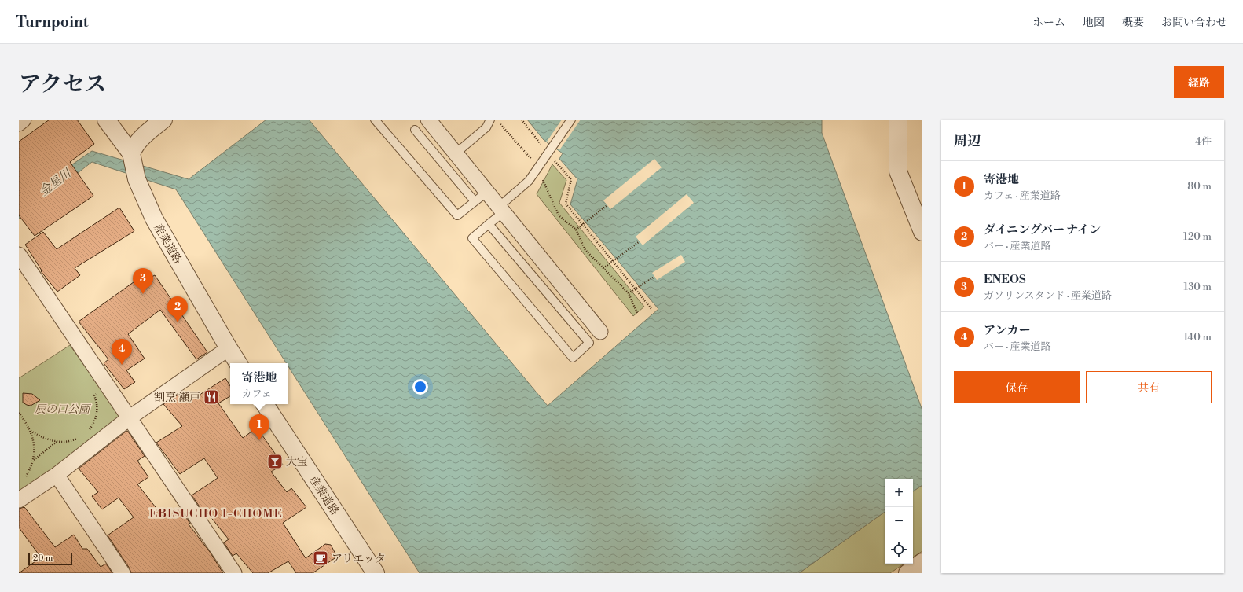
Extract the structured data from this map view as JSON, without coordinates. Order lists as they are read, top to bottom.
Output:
{
  "streets": {
    "street": ["産業道路"]
  },
  "districts": ["EBISUCHO 1-CHOME"],
  "water": ["金星川"],
  "parks": ["辰の口公園"],
  "places": {
    "restaurant": ["割烹 瀬戸"],
    "bar": ["大宝"],
    "cafe": ["アリエッタ"]
  },
  "scale_bar": "20 m",
  "page": {
    "header": "Turnpoint",
    "nav": [
      "ホーム",
      "地図",
      "概要",
      "お問い合わせ"
    ],
    "title": "アクセス",
    "buttons": [
      "経路",
      ["保存", "共有"]
    ],
    "heading": ["周辺", "4件"],
    "list": [
      {
        "mark": "1",
        "name": "寄港地",
        "note": "カフェ · 産業道路",
        "value": "80 m"
      },
      {
        "mark": "2",
        "name": "ダイニングバー ナイン",
        "note": "バー · 産業道路",
        "value": "120 m"
      },
      {
        "mark": "3",
        "name": "ENEOS",
        "note": "ガソリンスタンド · 産業道路",
        "value": "130 m"
      },
      {
        "mark": "4",
        "name": "アンカー",
        "note": "バー · 産業道路",
        "value": "140 m"
      }
    ],
    "pins": [
      "3",
      "2",
      "4",
      "1"
    ],
    "popup": ["寄港地", "カフェ"],
    "map_buttons": ["+", "−"],
    "scale": "20 m"
  }
}
